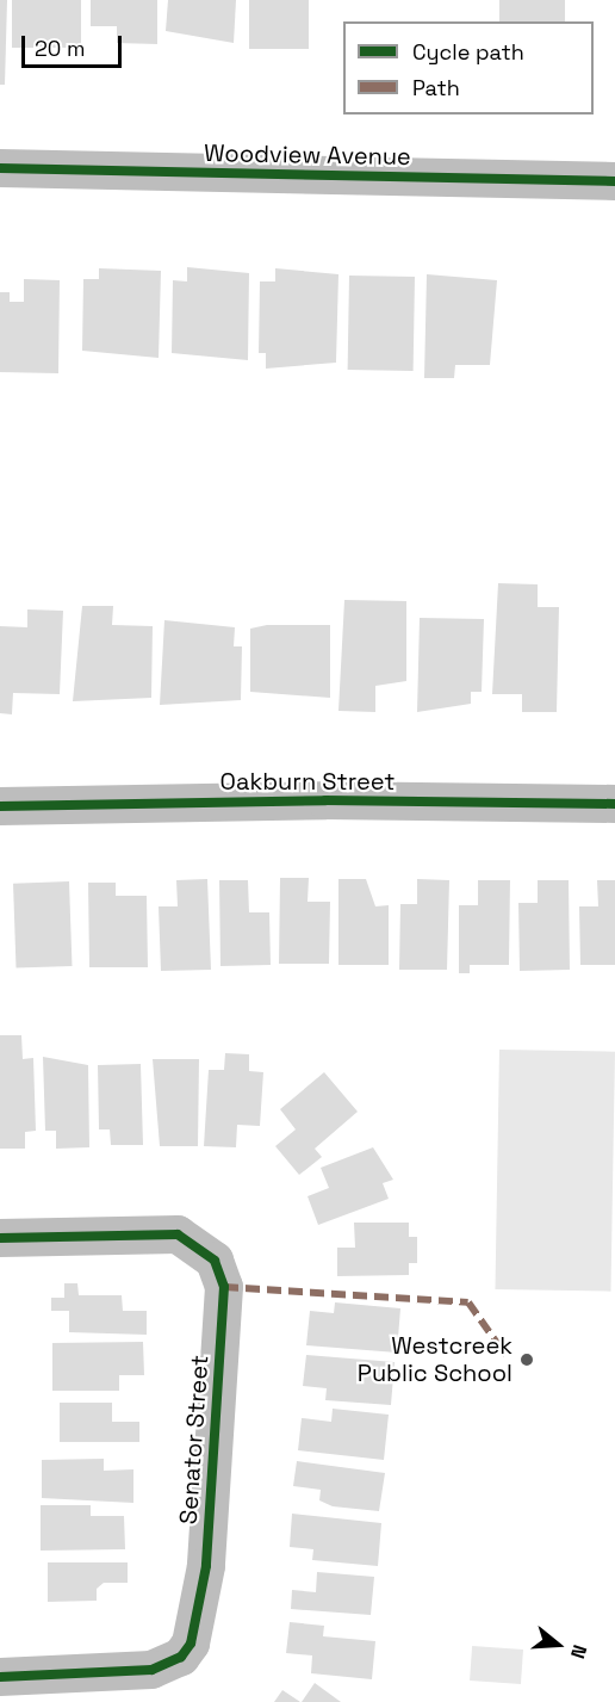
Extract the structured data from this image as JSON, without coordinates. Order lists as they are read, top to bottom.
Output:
{
  "streets": {
    "street": ["Woodview Avenue", "Oakburn Street", "Senator Street"]
  },
  "places": ["Westcreek Public School"],
  "legend": ["Cycle path", "Path"],
  "scale_bar": "20 m",
  "north": "right"
}
